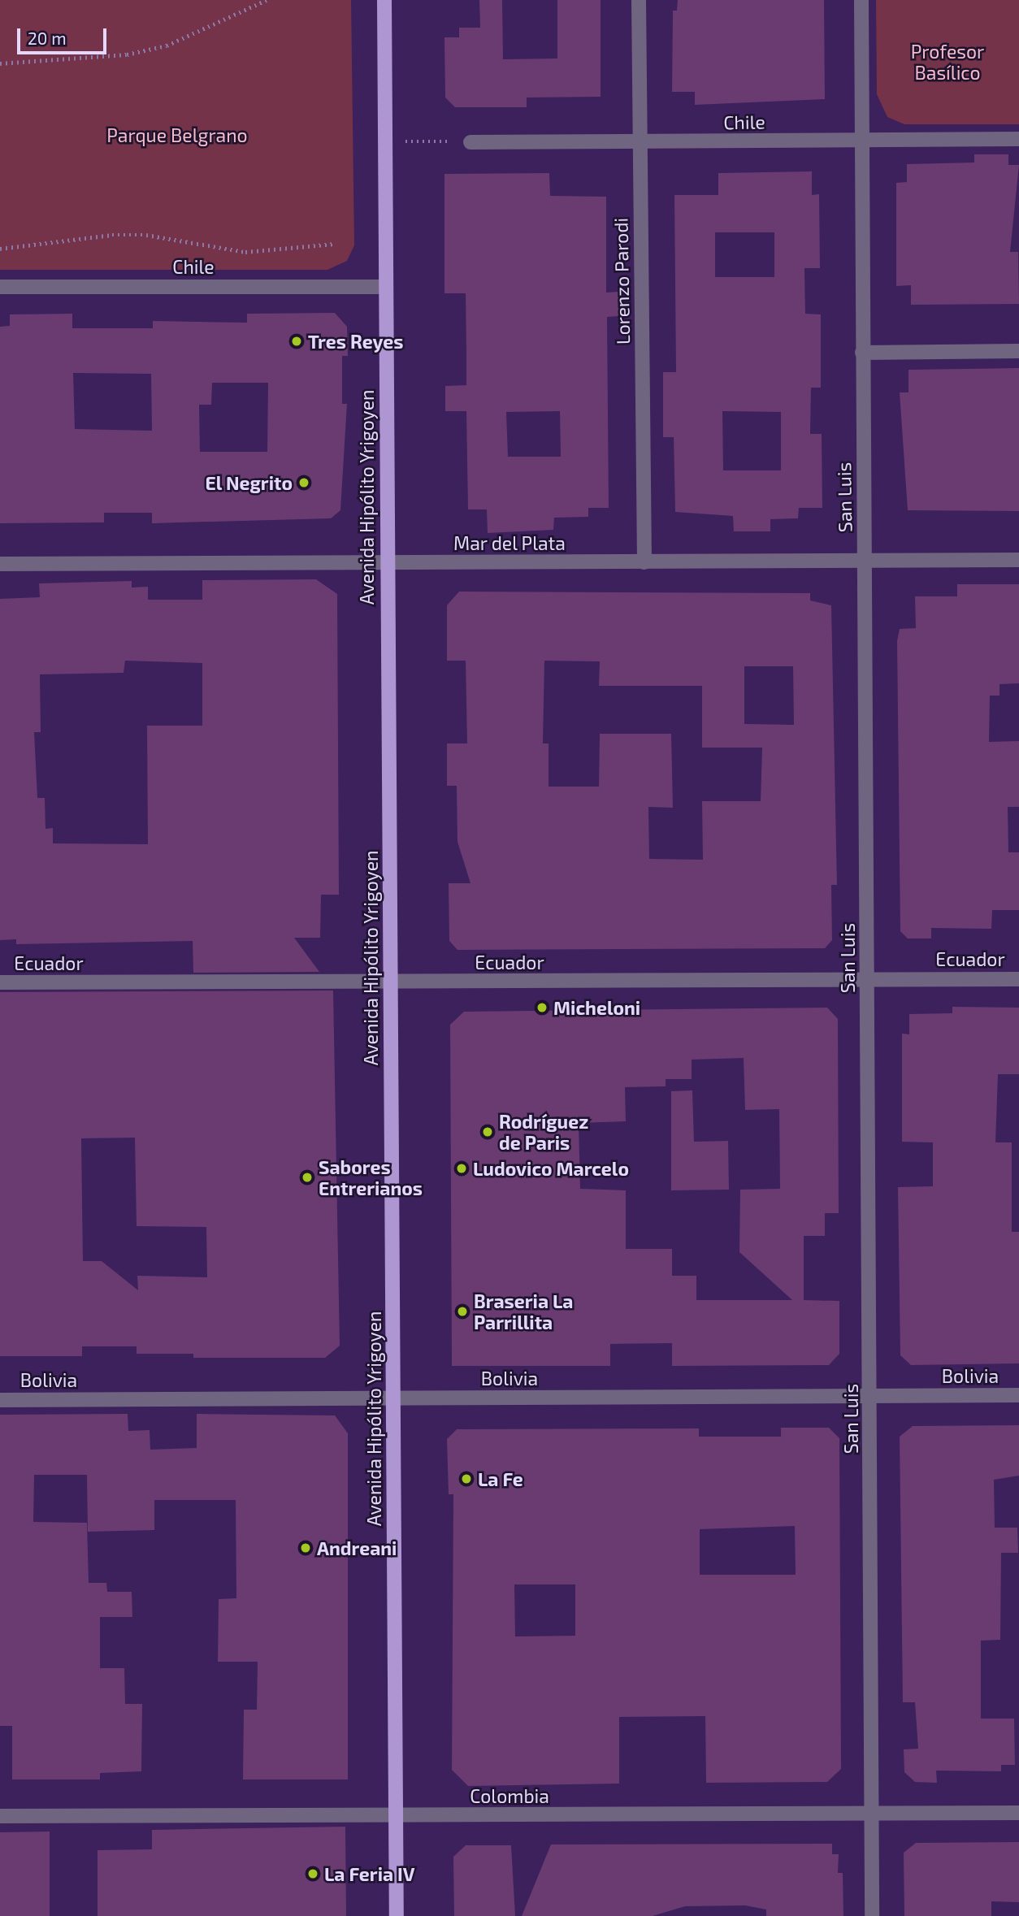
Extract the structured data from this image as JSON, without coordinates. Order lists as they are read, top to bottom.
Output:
{
  "streets": {
    "main road": ["Avenida Hipólito Yrigoyen"],
    "street": [
      "Chile",
      "Lorenzo Parodi",
      "San Luis",
      "Mar del Plata",
      "Ecuador",
      "Bolivia",
      "Colombia"
    ]
  },
  "crossings": [
    ["Chile", "Lorenzo Parodi"],
    ["Chile", "Avenida Hipólito Yrigoyen"],
    ["Chile", "San Luis"],
    ["Lorenzo Parodi", "Mar del Plata"],
    ["Avenida Hipólito Yrigoyen", "Mar del Plata"],
    ["Avenida Hipólito Yrigoyen", "Ecuador"],
    ["Avenida Hipólito Yrigoyen", "Bolivia"],
    ["Avenida Hipólito Yrigoyen", "Colombia"],
    ["San Luis", "Mar del Plata"],
    ["San Luis", "Ecuador"],
    ["San Luis", "Bolivia"],
    ["San Luis", "Colombia"]
  ],
  "parks": ["Profesor Basílico", "Parque Belgrano"],
  "places": [
    "Tres Reyes",
    "El Negrito",
    "Micheloni",
    "Rodríguez de Paris",
    "Ludovico Marcelo",
    "Sabores Entrerianos",
    "Braseria La Parrillita",
    "La Fe",
    "Andreani",
    "La Feria IV"
  ],
  "scale_bar": "20 m"
}
